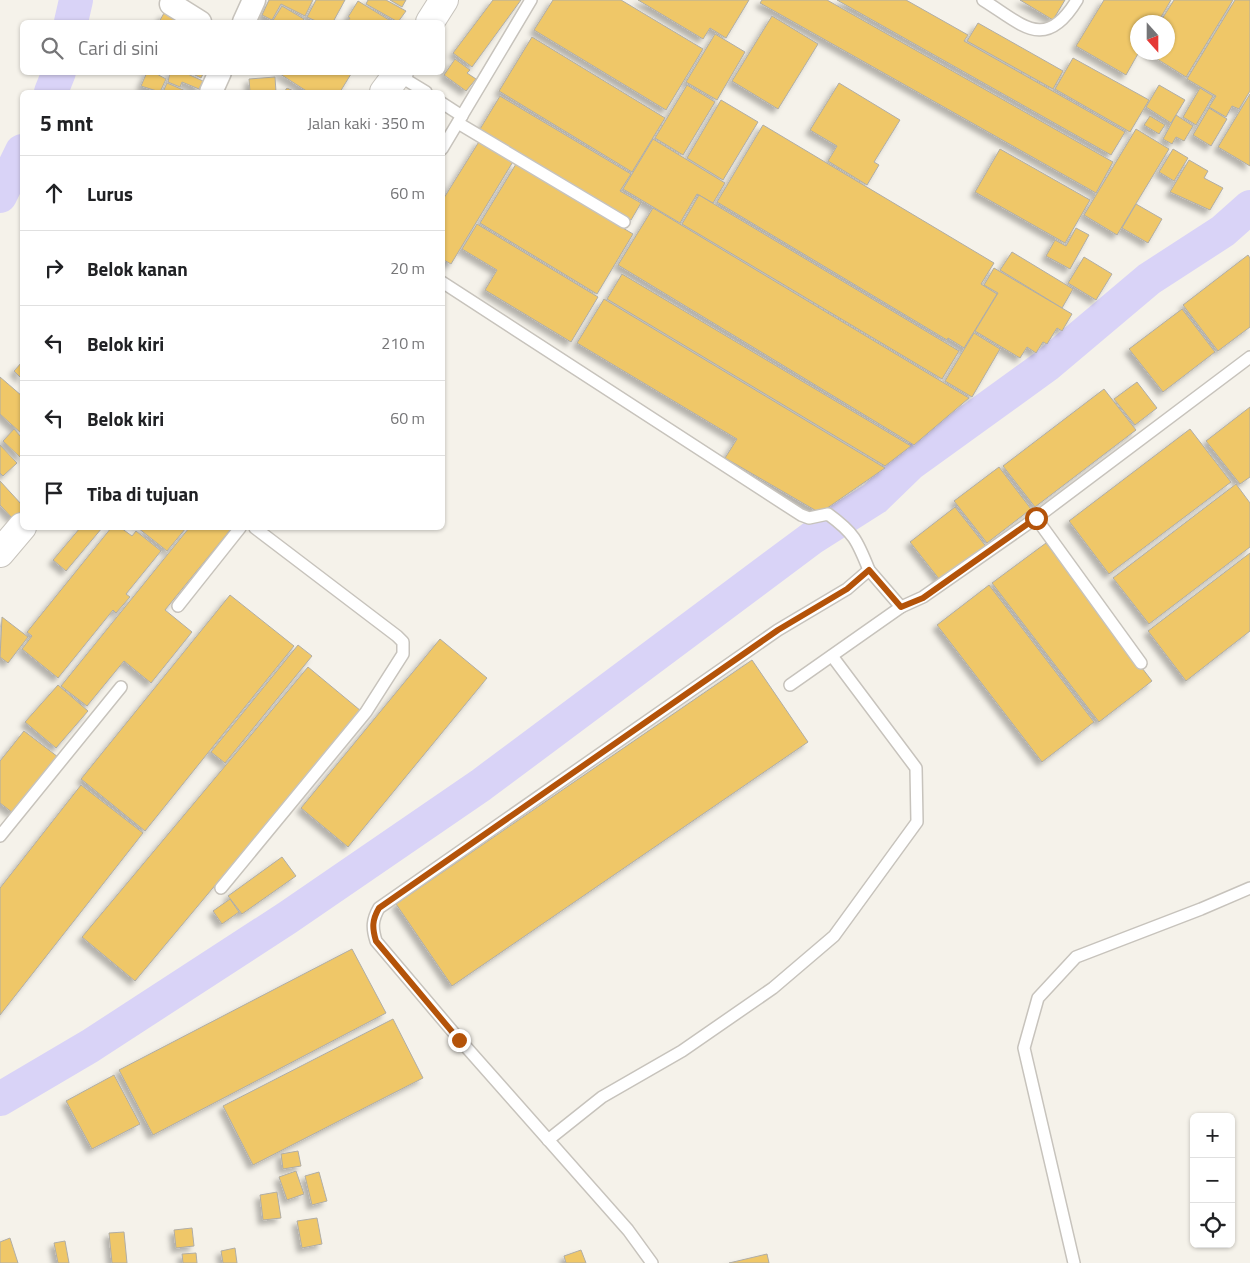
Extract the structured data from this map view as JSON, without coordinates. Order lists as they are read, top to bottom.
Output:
{
  "north": "bottom",
  "page": {
    "search": "Cari di sini",
    "heading": ["5 mnt", "Jalan kaki · 350 m"],
    "list": [
      ["Lurus", "60 m"],
      ["Belok kanan", "20 m"],
      ["Belok kiri", "210 m"],
      ["Belok kiri", "60 m"],
      "Tiba di tujuan"
    ],
    "map_buttons": ["+", "−"]
  }
}
